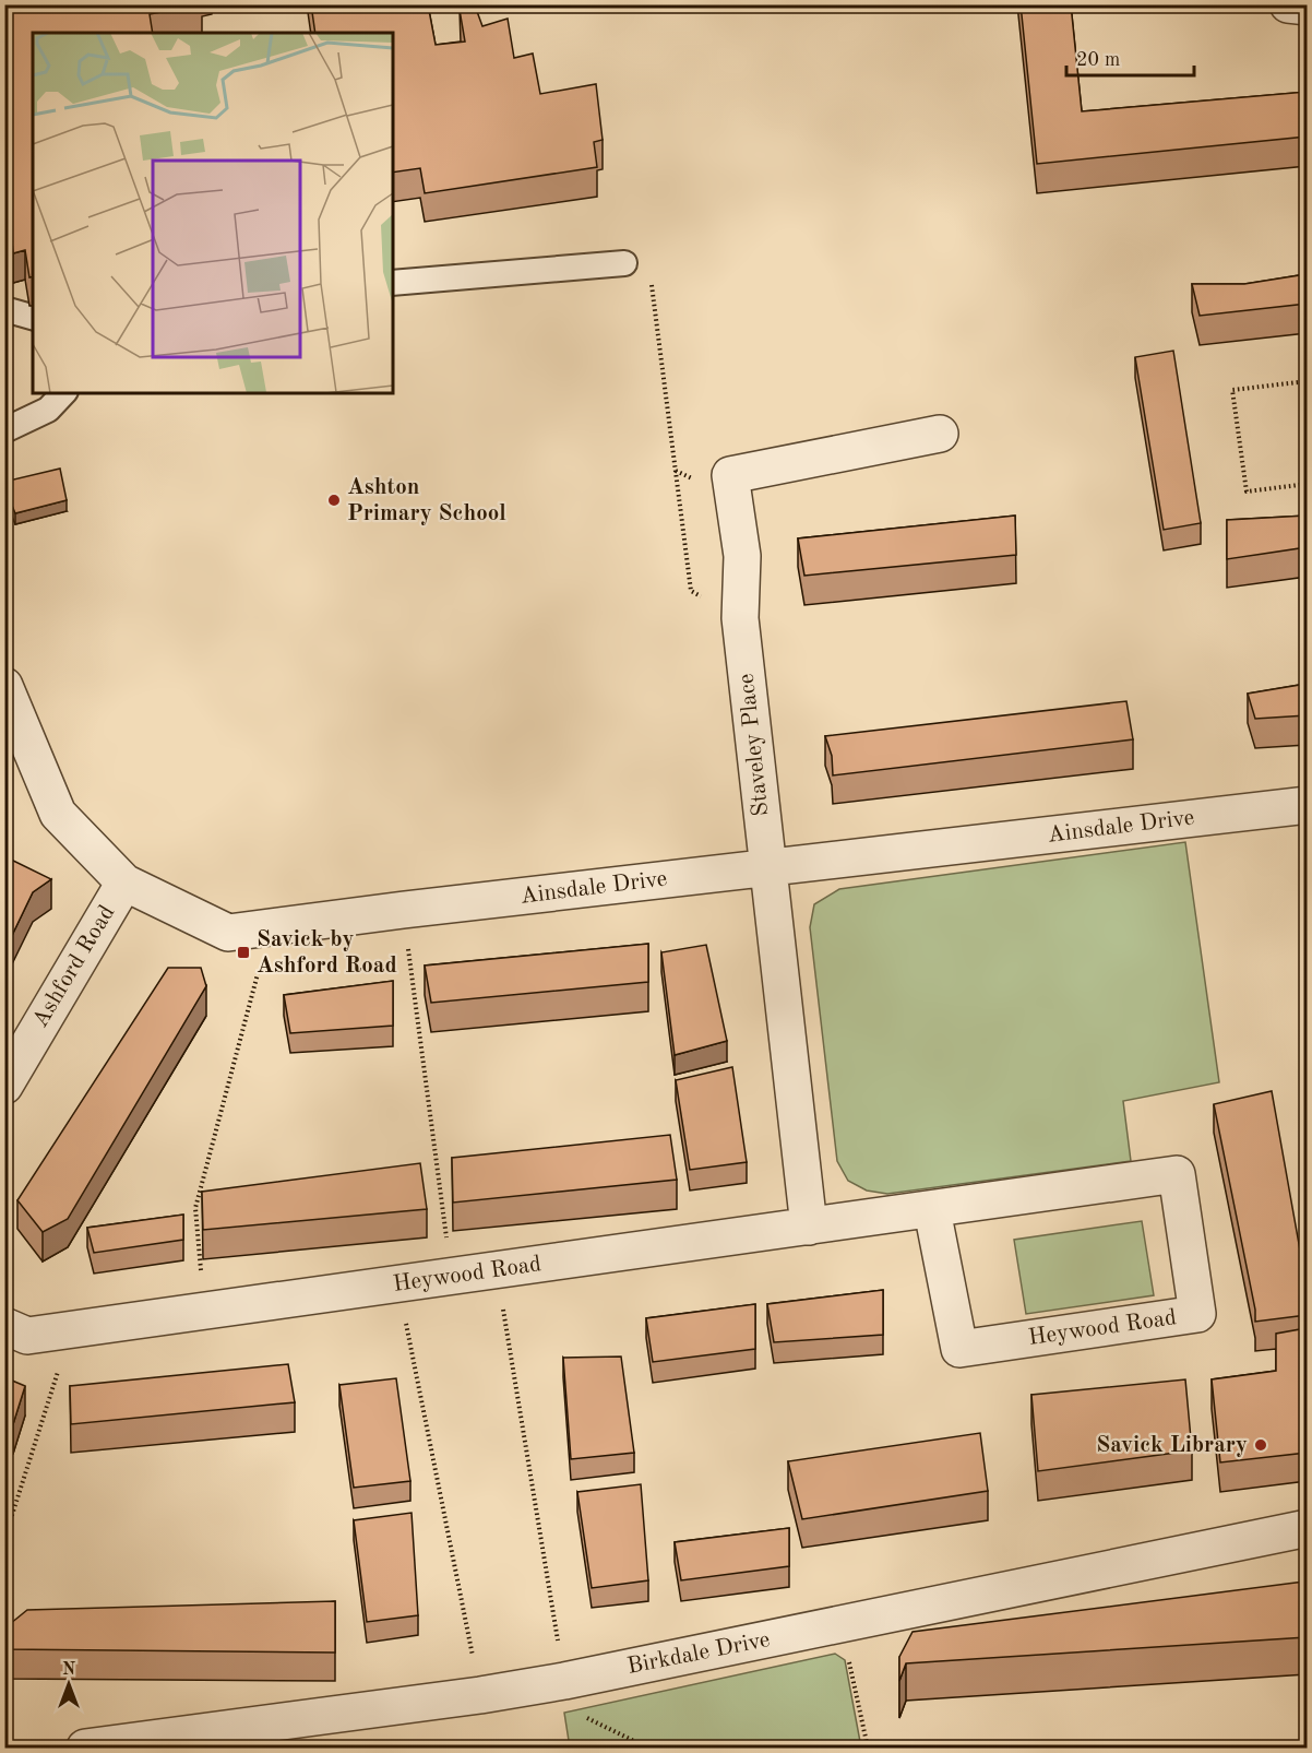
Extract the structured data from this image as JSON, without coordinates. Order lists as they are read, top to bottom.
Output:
{
  "streets": {
    "street": [
      "Staveley Place",
      "Ainsdale Drive",
      "Ashford Road",
      "Heywood Road",
      "Birkdale Drive"
    ]
  },
  "crossings": [
    ["Staveley Place", "Ainsdale Drive"],
    ["Staveley Place", "Heywood Road"],
    ["Ainsdale Drive", "Ashford Road"]
  ],
  "places": {
    "other": ["Ashton Primary School", "Savick Library"],
    "transit": ["Savick by Ashford Road"]
  },
  "scale_bar": "20 m",
  "north": "top"
}
